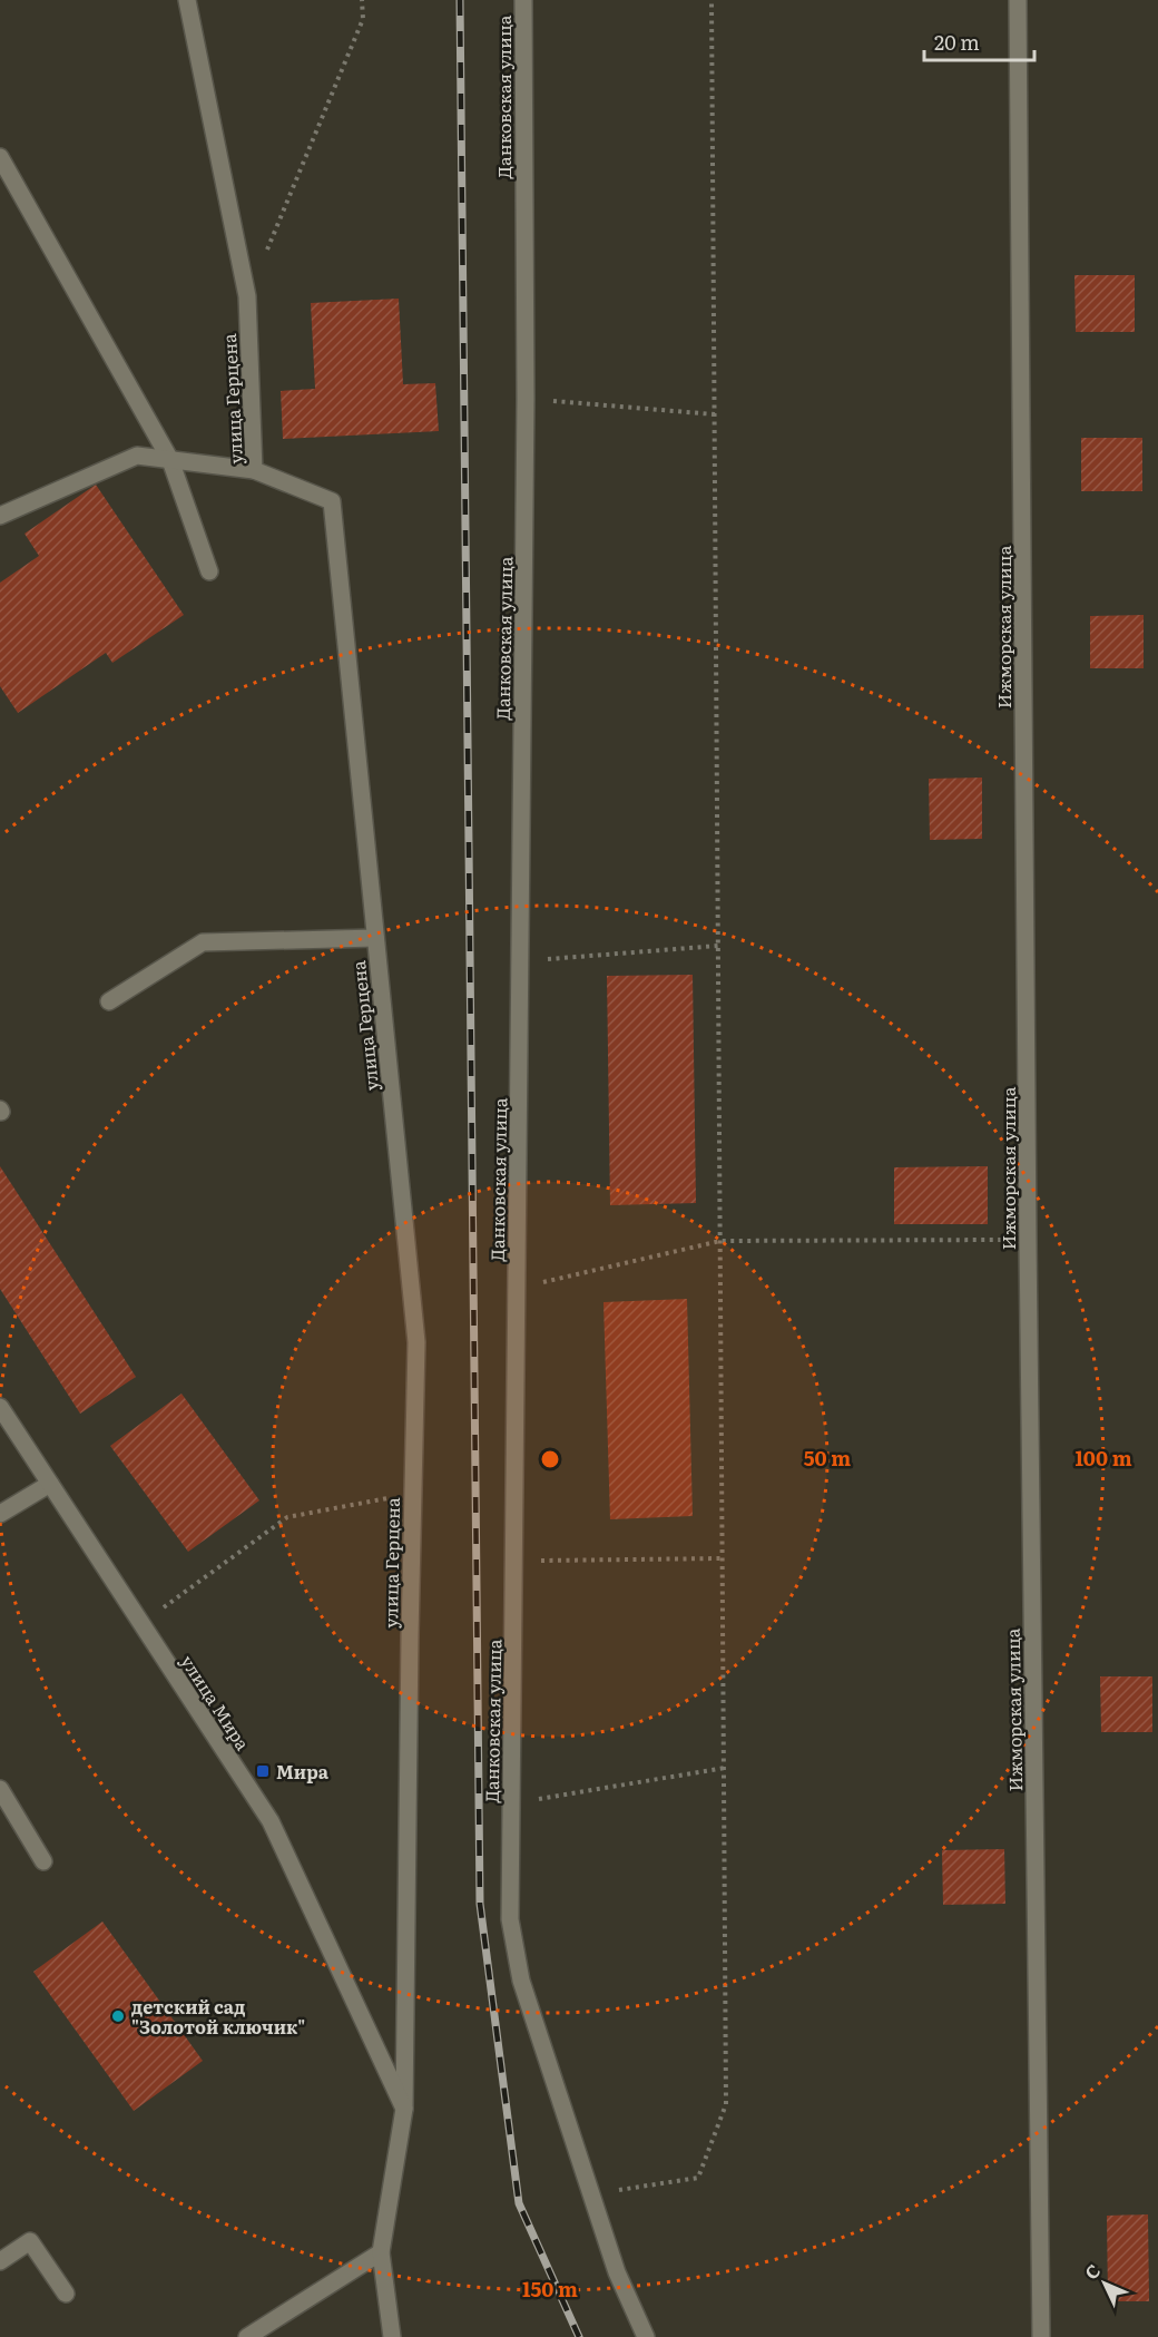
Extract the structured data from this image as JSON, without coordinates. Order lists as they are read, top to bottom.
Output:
{
  "streets": {
    "street": [
      "Данковская улица",
      "улица Герцена",
      "Ижморская улица",
      "улица Мира"
    ]
  },
  "crossings": [
    ["улица Герцена", "улица Мира"]
  ],
  "places": {
    "transit": ["Мира"],
    "other": ["детский сад \"Золотой ключик\""]
  },
  "scale_bar": "20 m",
  "north": "top left",
  "rings": ["50 m", "100 m", "150 m"]
}
